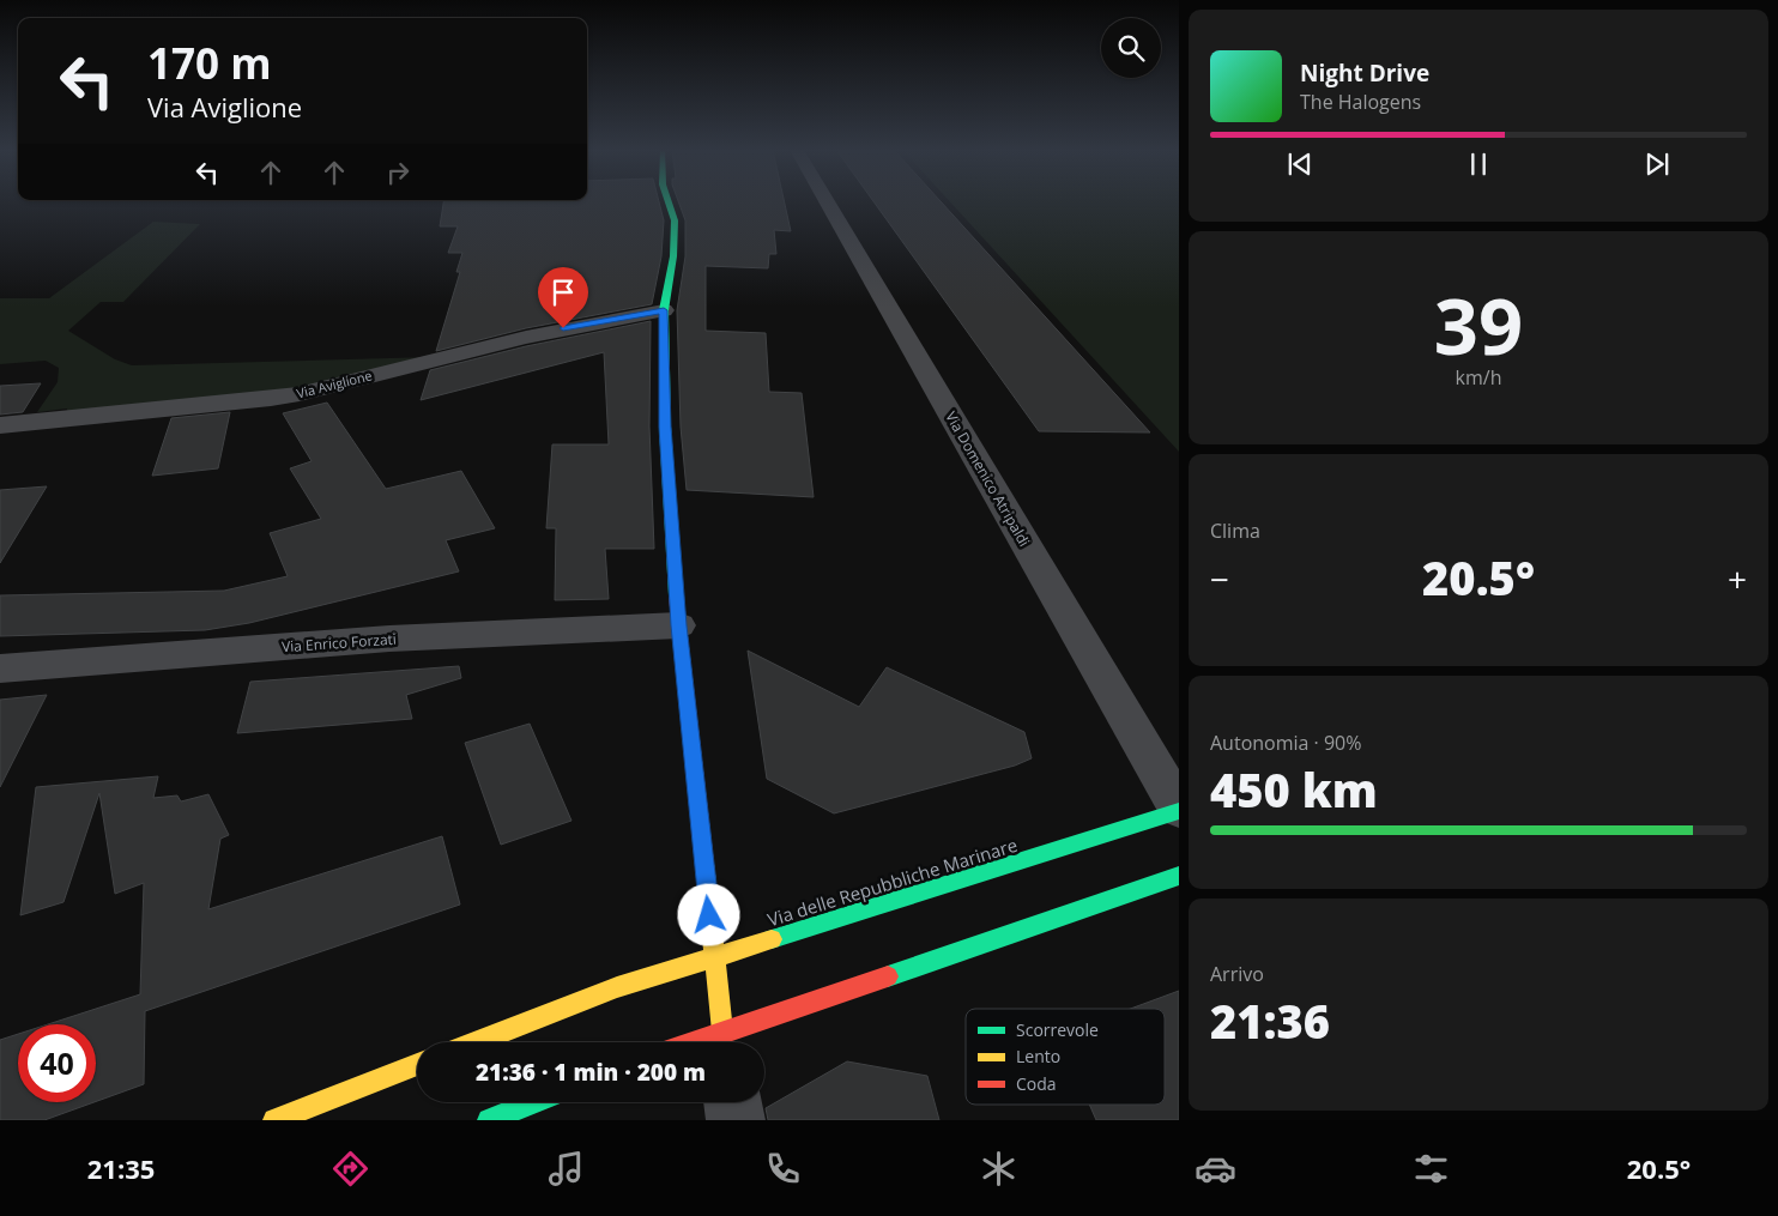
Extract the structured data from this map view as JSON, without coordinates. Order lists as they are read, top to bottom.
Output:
{
  "streets": {
    "street": [
      "Via Aviglione",
      "Via Domenico Atripaldi",
      "Via Enrico Forzati",
      "Via delle Repubbliche Marinare"
    ]
  },
  "crossings": [
    ["Via Domenico Atripaldi", "Via delle Repubbliche Marinare"]
  ],
  "legend": ["Scorrevole", "Lento", "Coda"],
  "page": {
    "turn": ["170 m", "Via Aviglione"],
    "song": ["Night Drive", "The Halogens"],
    "tile": [
      ["39", "km/h"],
      "Clima",
      ["Autonomia · 90%", "450 km"],
      ["Arrivo", "21:36"]
    ],
    "heat": ["−", "20.5°", "+"],
    "limit": "40",
    "trip": "21:36 · 1 min · 200 m",
    "tabs": ["21:35", "20.5°"]
  }
}
